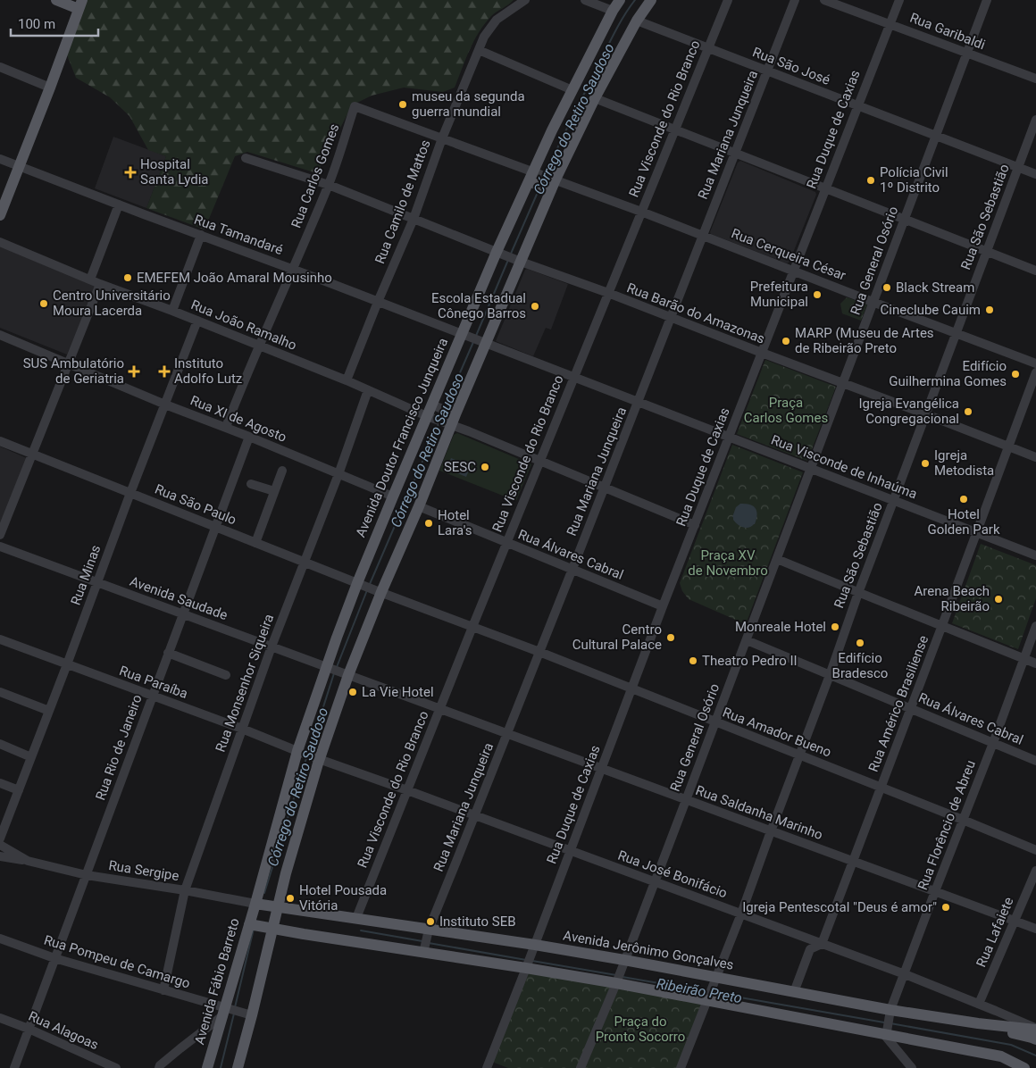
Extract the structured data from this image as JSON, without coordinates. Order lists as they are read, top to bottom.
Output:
{
  "streets": {
    "main road": ["Avenida Doutor Francisco Junqueira", "Avenida Jerônimo Gonçalves", "Avenida Fábio Barreto"],
    "street": [
      "Rua Garibaldi",
      "Rua São José",
      "Rua Visconde do Rio Branco",
      "Rua Duque de Caxias",
      "Rua Mariana Junqueira",
      "Rua Carlos Gomes",
      "Rua Camilo de Mattos",
      "Rua São Sebastião",
      "Rua Tamandaré",
      "Rua Cerqueira César",
      "Rua General Osório",
      "Rua Barão do Amazonas",
      "Rua João Ramalho",
      "Rua XI de Agosto",
      "Rua Visconde de Inhaúma",
      "Rua São Paulo",
      "Rua Álvares Cabral",
      "Rua Minas",
      "Avenida Saudade",
      "Rua Paraíba",
      "Rua Monsenhor Siqueira",
      "Rua Américo Brasiliense",
      "Rua Amador Bueno",
      "Rua Rio de Janeiro",
      "Rua Saldanha Marinho",
      "Rua Florêncio de Abreu",
      "Rua Sergipe",
      "Rua José Bonifácio",
      "Rua Lafaiete",
      "Rua Pompeu de Camargo",
      "Rua Alagoas"
    ]
  },
  "crossings": [
    ["Rua Garibaldi", "Rua Duque de Caxias"],
    ["Rua Garibaldi", "Rua General Osório"],
    ["Rua São José", "Rua Visconde do Rio Branco"],
    ["Rua São José", "Rua Duque de Caxias"],
    ["Rua São José", "Rua Mariana Junqueira"],
    ["Rua São José", "Rua São Sebastião"],
    ["Rua São José", "Rua General Osório"],
    ["Rua Visconde do Rio Branco", "Rua Cerqueira César"],
    ["Rua Visconde do Rio Branco", "Rua Barão do Amazonas"],
    ["Rua Visconde do Rio Branco", "Rua Visconde de Inhaúma"],
    ["Rua Visconde do Rio Branco", "Rua Álvares Cabral"],
    ["Rua Visconde do Rio Branco", "Rua Amador Bueno"],
    ["Rua Visconde do Rio Branco", "Rua Saldanha Marinho"],
    ["Rua Visconde do Rio Branco", "Rua José Bonifácio"],
    ["Rua Visconde do Rio Branco", "Avenida Jerônimo Gonçalves"],
    ["Rua Duque de Caxias", "Rua Cerqueira César"],
    ["Rua Duque de Caxias", "Rua Barão do Amazonas"],
    ["Rua Duque de Caxias", "Rua Visconde de Inhaúma"],
    ["Rua Duque de Caxias", "Rua Álvares Cabral"],
    ["Rua Duque de Caxias", "Rua Amador Bueno"],
    ["Rua Duque de Caxias", "Rua Saldanha Marinho"],
    ["Rua Duque de Caxias", "Rua José Bonifácio"],
    ["Rua Duque de Caxias", "Avenida Jerônimo Gonçalves"],
    ["Rua Mariana Junqueira", "Rua Cerqueira César"],
    ["Rua Mariana Junqueira", "Rua Barão do Amazonas"],
    ["Rua Mariana Junqueira", "Rua Visconde de Inhaúma"],
    ["Rua Mariana Junqueira", "Rua Álvares Cabral"],
    ["Rua Mariana Junqueira", "Rua Amador Bueno"],
    ["Rua Mariana Junqueira", "Rua Saldanha Marinho"],
    ["Rua Mariana Junqueira", "Rua José Bonifácio"],
    ["Rua Mariana Junqueira", "Avenida Jerônimo Gonçalves"],
    ["Rua Carlos Gomes", "Rua Camilo de Mattos"],
    ["Rua Carlos Gomes", "Rua Tamandaré"],
    ["Rua Carlos Gomes", "Rua Barão do Amazonas"],
    ["Rua Carlos Gomes", "Rua João Ramalho"],
    ["Rua Carlos Gomes", "Rua XI de Agosto"],
    ["Rua Camilo de Mattos", "Rua Tamandaré"],
    ["Rua Camilo de Mattos", "Rua Barão do Amazonas"],
    ["Rua Camilo de Mattos", "Rua João Ramalho"],
    ["Rua São Sebastião", "Rua Cerqueira César"],
    ["Rua São Sebastião", "Rua Barão do Amazonas"],
    ["Rua São Sebastião", "Rua Visconde de Inhaúma"],
    ["Rua São Sebastião", "Rua Álvares Cabral"],
    ["Rua São Sebastião", "Rua Amador Bueno"],
    ["Rua São Sebastião", "Rua Saldanha Marinho"],
    ["Rua São Sebastião", "Rua José Bonifácio"],
    ["Rua São Sebastião", "Avenida Jerônimo Gonçalves"],
    ["Rua Tamandaré", "Avenida Doutor Francisco Junqueira"],
    ["Rua Tamandaré", "Rua Visconde de Inhaúma"],
    ["Rua Cerqueira César", "Rua General Osório"],
    ["Rua General Osório", "Rua Barão do Amazonas"],
    ["Rua General Osório", "Rua Visconde de Inhaúma"],
    ["Rua General Osório", "Rua Álvares Cabral"],
    ["Rua General Osório", "Rua Amador Bueno"],
    ["Rua General Osório", "Rua Saldanha Marinho"],
    ["Rua General Osório", "Rua José Bonifácio"],
    ["Rua General Osório", "Avenida Jerônimo Gonçalves"],
    ["Rua Barão do Amazonas", "Avenida Doutor Francisco Junqueira"],
    ["Rua Barão do Amazonas", "Rua Américo Brasiliense"],
    ["Rua João Ramalho", "Avenida Doutor Francisco Junqueira"],
    ["Rua João Ramalho", "Rua Minas"],
    ["Rua João Ramalho", "Rua Monsenhor Siqueira"],
    ["Rua XI de Agosto", "Avenida Doutor Francisco Junqueira"],
    ["Rua XI de Agosto", "Rua Minas"],
    ["Rua XI de Agosto", "Rua Monsenhor Siqueira"],
    ["Rua XI de Agosto", "Rua Rio de Janeiro"],
    ["Avenida Doutor Francisco Junqueira", "Rua Visconde de Inhaúma"],
    ["Avenida Doutor Francisco Junqueira", "Rua São Paulo"],
    ["Avenida Doutor Francisco Junqueira", "Avenida Saudade"],
    ["Avenida Doutor Francisco Junqueira", "Rua Paraíba"],
    ["Avenida Doutor Francisco Junqueira", "Rua Sergipe"],
    ["Avenida Doutor Francisco Junqueira", "Rua José Bonifácio"],
    ["Avenida Doutor Francisco Junqueira", "Avenida Jerônimo Gonçalves"],
    ["Avenida Doutor Francisco Junqueira", "Avenida Fábio Barreto"],
    ["Rua Visconde de Inhaúma", "Rua Américo Brasiliense"],
    ["Rua São Paulo", "Rua Minas"],
    ["Rua São Paulo", "Rua Monsenhor Siqueira"],
    ["Rua São Paulo", "Rua Amador Bueno"],
    ["Rua São Paulo", "Rua Rio de Janeiro"],
    ["Rua Álvares Cabral", "Rua Américo Brasiliense"],
    ["Rua Álvares Cabral", "Rua Florêncio de Abreu"],
    ["Rua Minas", "Avenida Saudade"],
    ["Rua Minas", "Rua Paraíba"],
    ["Avenida Saudade", "Rua Monsenhor Siqueira"],
    ["Avenida Saudade", "Rua Rio de Janeiro"],
    ["Avenida Saudade", "Rua Saldanha Marinho"],
    ["Rua Paraíba", "Rua Monsenhor Siqueira"],
    ["Rua Paraíba", "Rua Rio de Janeiro"],
    ["Rua Paraíba", "Rua José Bonifácio"],
    ["Rua Monsenhor Siqueira", "Rua Sergipe"],
    ["Rua Monsenhor Siqueira", "Rua Pompeu de Camargo"],
    ["Rua Américo Brasiliense", "Rua Amador Bueno"],
    ["Rua Américo Brasiliense", "Rua Saldanha Marinho"],
    ["Rua Américo Brasiliense", "Rua José Bonifácio"],
    ["Rua Amador Bueno", "Rua Florêncio de Abreu"],
    ["Rua Rio de Janeiro", "Rua Sergipe"],
    ["Rua Rio de Janeiro", "Rua Pompeu de Camargo"],
    ["Rua Rio de Janeiro", "Rua Alagoas"],
    ["Rua Saldanha Marinho", "Rua Florêncio de Abreu"],
    ["Rua Saldanha Marinho", "Rua Lafaiete"],
    ["Rua Florêncio de Abreu", "Rua José Bonifácio"],
    ["Rua Florêncio de Abreu", "Avenida Jerônimo Gonçalves"],
    ["Rua Sergipe", "Avenida Jerônimo Gonçalves"],
    ["Rua Sergipe", "Avenida Fábio Barreto"],
    ["Rua José Bonifácio", "Rua Lafaiete"],
    ["Rua José Bonifácio", "Avenida Jerônimo Gonçalves"],
    ["Avenida Jerônimo Gonçalves", "Avenida Fábio Barreto"],
    ["Rua Pompeu de Camargo", "Avenida Fábio Barreto"]
  ],
  "water": ["Córrego do Retiro Saudoso", "Ribeirão Preto"],
  "parks": ["Praça Carlos Gomes", "Praça XV de Novembro", "Praça do Pronto Socorro"],
  "places": {
    "other": [
      "museu da segunda guerra mundial",
      "Polícia Civil 1º Distrito",
      "EMEFEM João Amaral Mousinho",
      "Black Stream",
      "Prefeitura Municipal",
      "Centro Universitário Moura Lacerda",
      "Escola Estadual Cônego Barros",
      "Cineclube Cauim",
      "MARP (Museu de Artes de Ribeirão Preto",
      "Edifício Guilhermina Gomes",
      "Igreja Evangélica Congregacional",
      "Igreja Metodista",
      "SESC",
      "Hotel Golden Park",
      "Hotel Lara's",
      "Arena Beach Ribeirão",
      "Monreale Hotel",
      "Centro Cultural Palace",
      "Edifício Bradesco",
      "Theatro Pedro II",
      "La Vie Hotel",
      "Hotel Pousada Vitória",
      "Igreja Pentescotal \"Deus é amor\"",
      "Instituto SEB"
    ],
    "health": ["Hospital Santa Lydia", "SUS Ambulatório de Geriatria", "Instituto Adolfo Lutz"]
  },
  "scale_bar": "100 m"
}
